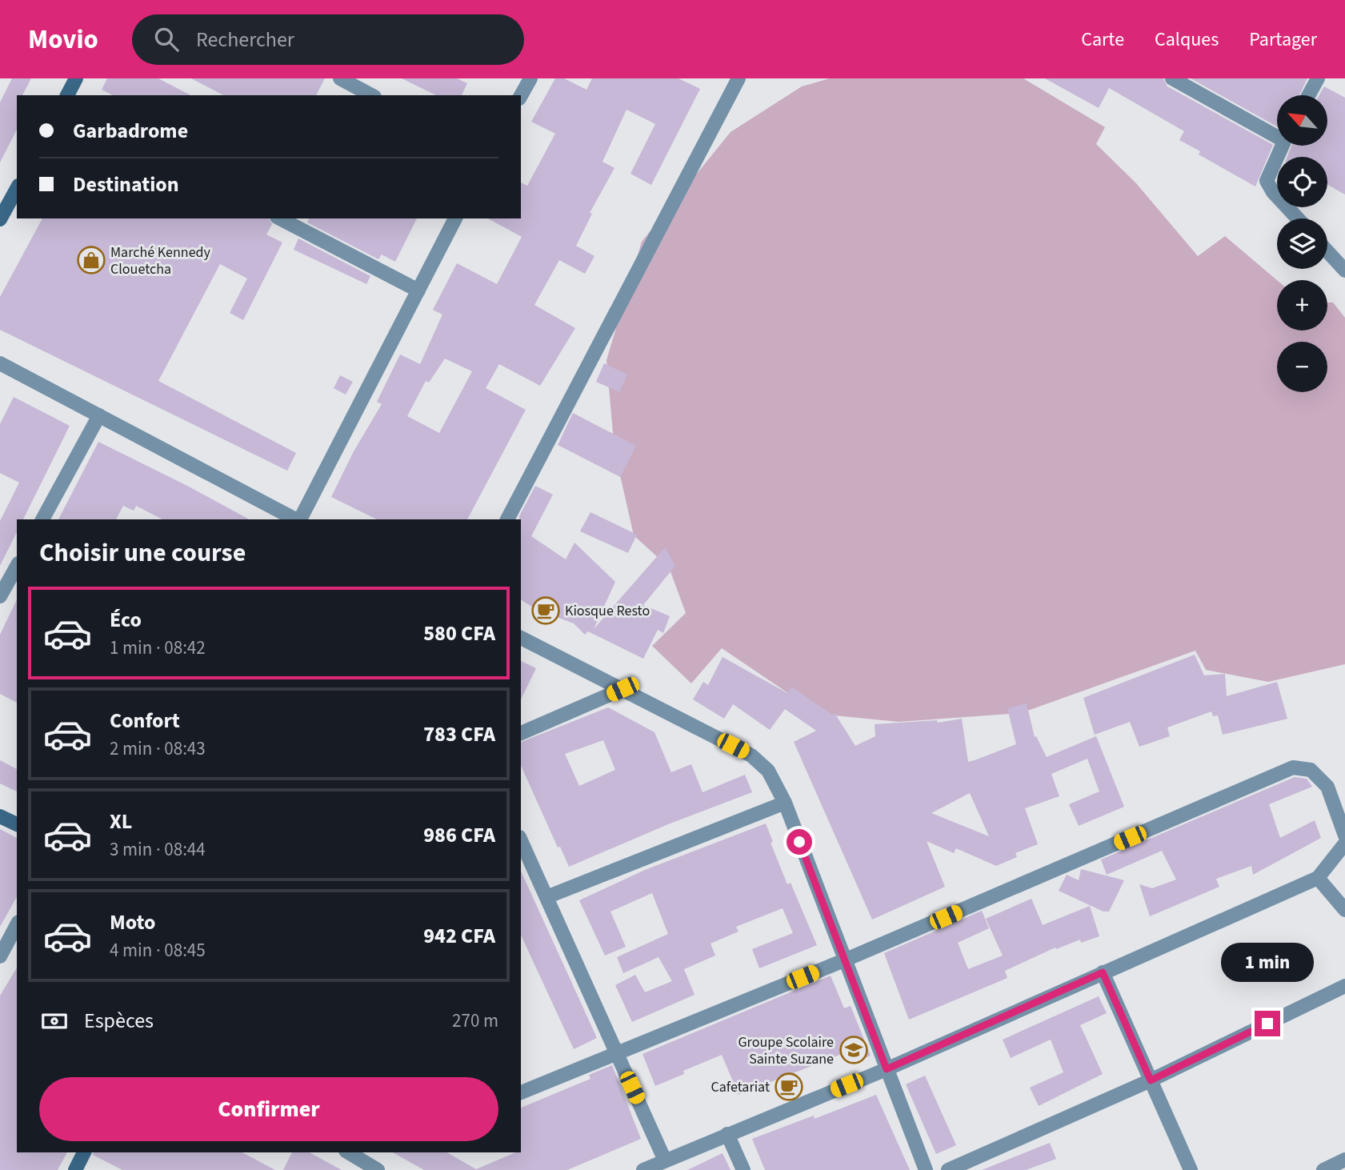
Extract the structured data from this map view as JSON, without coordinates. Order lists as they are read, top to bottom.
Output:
{
  "places": {
    "shop": ["Marché Kennedy Clouetcha"],
    "cafe": ["Kiosque Resto", "Cafetariat"],
    "school or university": ["Groupe Scolaire Sainte Suzane"]
  },
  "north": "top left",
  "page": {
    "header": "Movio",
    "search": "Rechercher",
    "nav": ["Carte", "Calques", "Partager"],
    "map_buttons": ["+", "−"],
    "banner": ["Garbadrome", "Destination"],
    "heading": "Choisir une course",
    "list": [
      {
        "name": "Éco",
        "note": "1 min · 08:42",
        "value": "580 CFA"
      },
      {
        "name": "Confort",
        "note": "2 min · 08:43",
        "value": "783 CFA"
      },
      {
        "name": "XL",
        "note": "3 min · 08:44",
        "value": "986 CFA"
      },
      {
        "name": "Moto",
        "note": "4 min · 08:45",
        "value": "942 CFA"
      }
    ],
    "bubble": "1 min",
    "pay": ["Espèces", "270 m"],
    "buttons": "Confirmer"
  }
}
